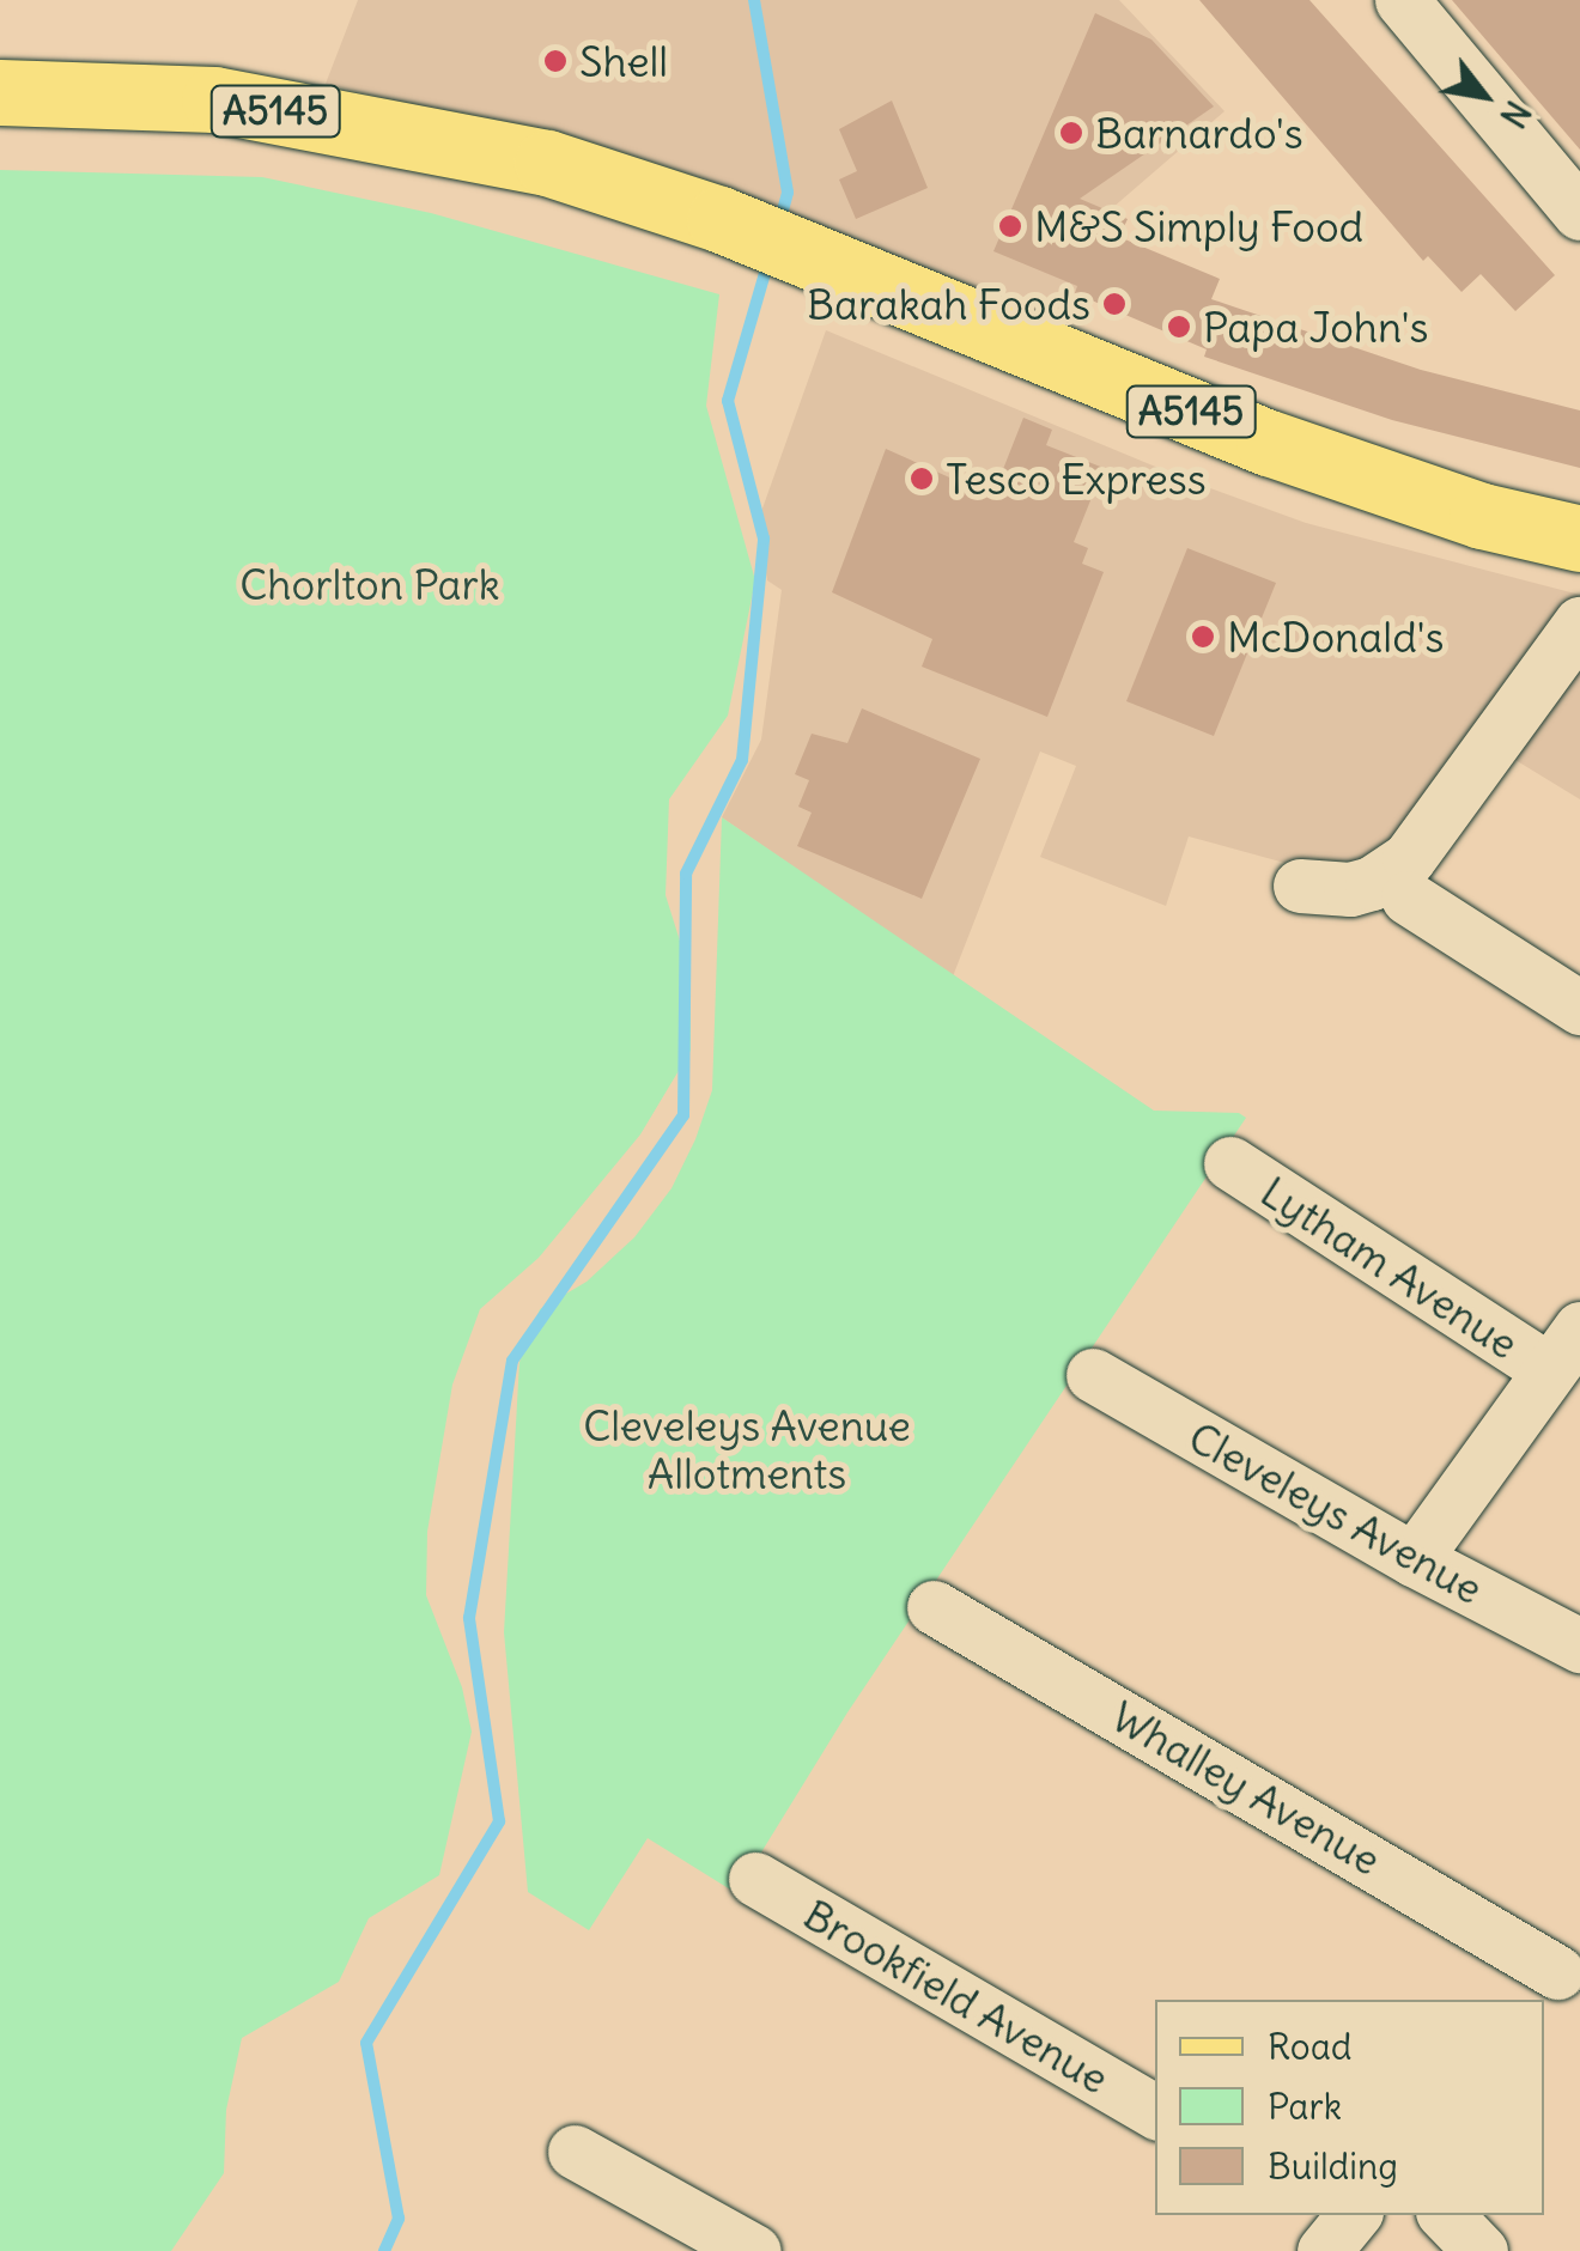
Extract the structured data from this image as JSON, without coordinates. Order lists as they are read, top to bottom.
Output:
{
  "streets": {
    "main road": ["A5145"],
    "street": [
      "Lytham Avenue",
      "Cleveleys Avenue",
      "Whalley Avenue",
      "Brookfield Avenue"
    ]
  },
  "parks": ["Chorlton Park", "Cleveleys Avenue Allotments"],
  "places": [
    "Shell",
    "Barnardo's",
    "M&S Simply Food",
    "Barakah Foods",
    "Papa John's",
    "Tesco Express",
    "McDonald's"
  ],
  "legend": ["Road", "Park", "Building"],
  "north": "bottom right"
}
